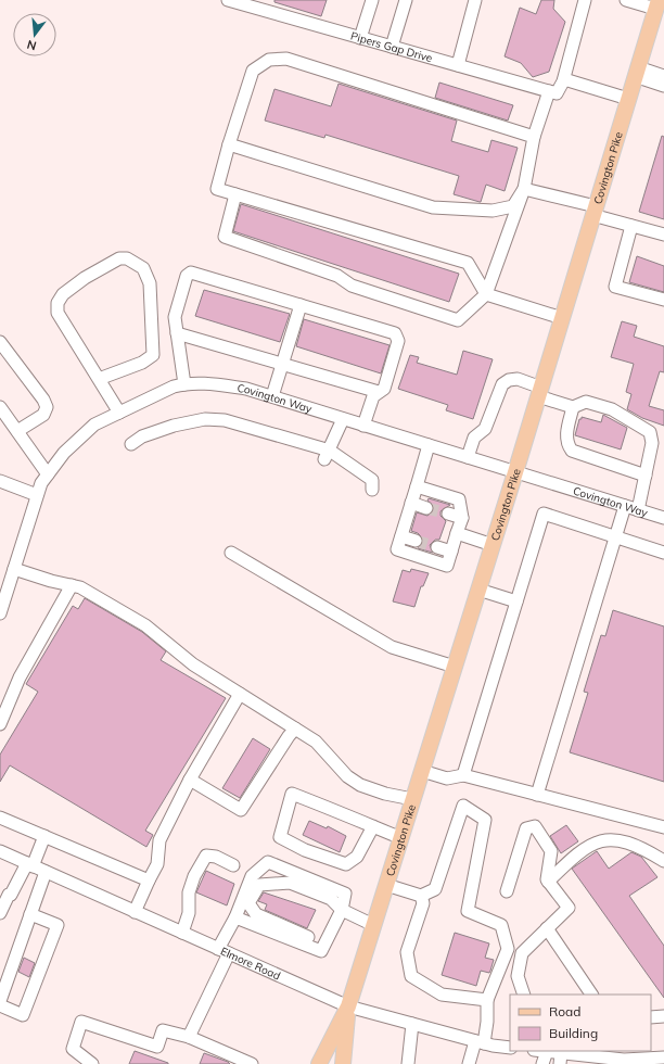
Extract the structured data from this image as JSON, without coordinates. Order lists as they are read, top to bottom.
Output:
{
  "streets": {
    "main road": ["Covington Pike"],
    "street": ["Pipers Gap Drive", "Covington Way", "Elmore Road"]
  },
  "crossings": [
    ["Covington Pike", "Covington Way"],
    ["Covington Pike", "Elmore Road"]
  ],
  "legend": ["Road", "Building"],
  "north": "bottom"
}
